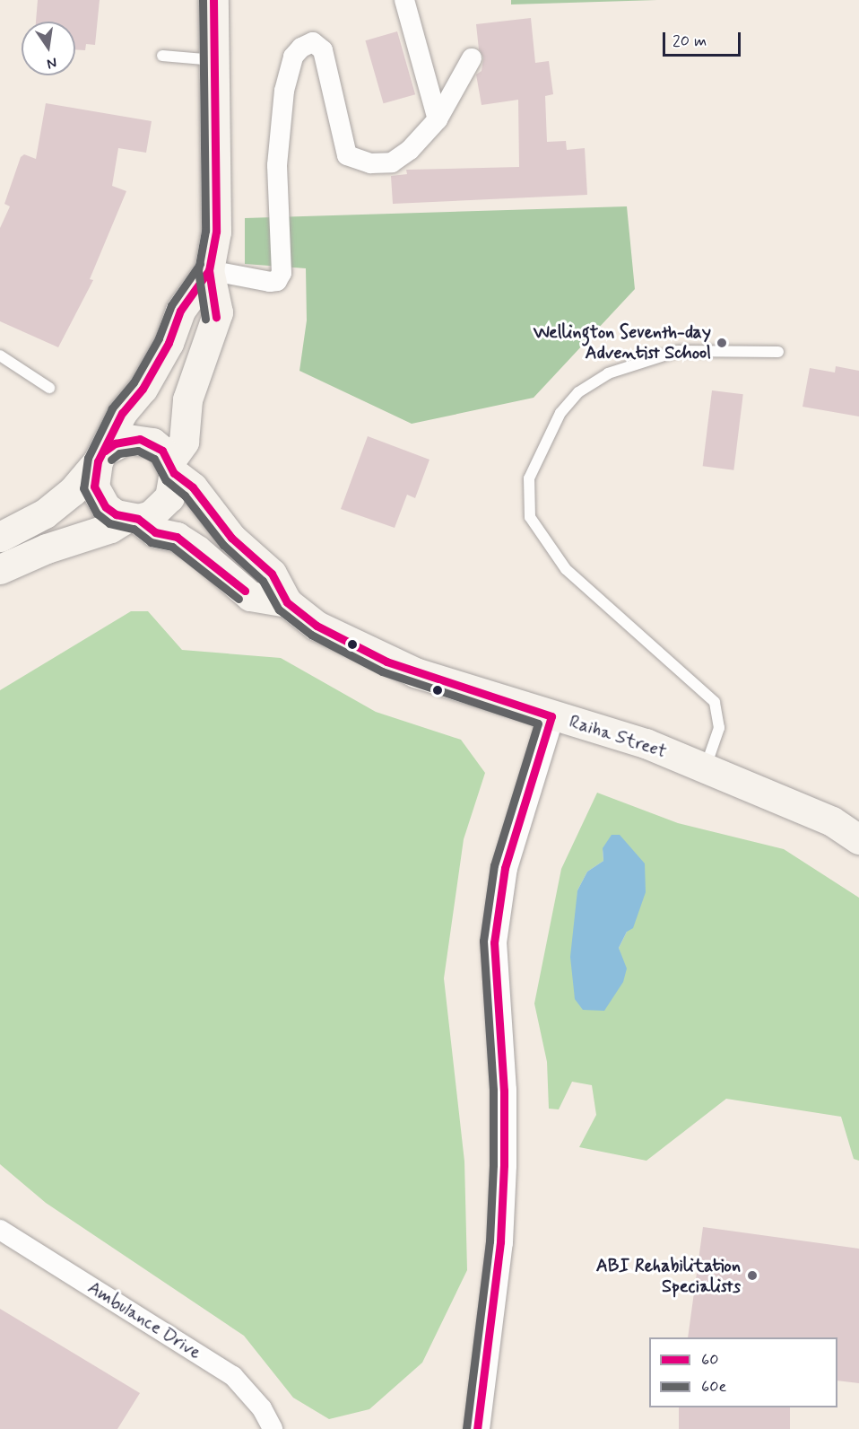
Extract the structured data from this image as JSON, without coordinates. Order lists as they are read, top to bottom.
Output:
{
  "streets": {
    "main road": ["Raiha Street"],
    "street": ["Ambulance Drive"]
  },
  "places": ["Wellington Seventh-day Adventist School", "ABI Rehabilitation Specialists"],
  "lines": ["transit line 60", "transit line 60e"],
  "legend": ["60", "60e"],
  "scale_bar": "20 m",
  "north": "bottom"
}
